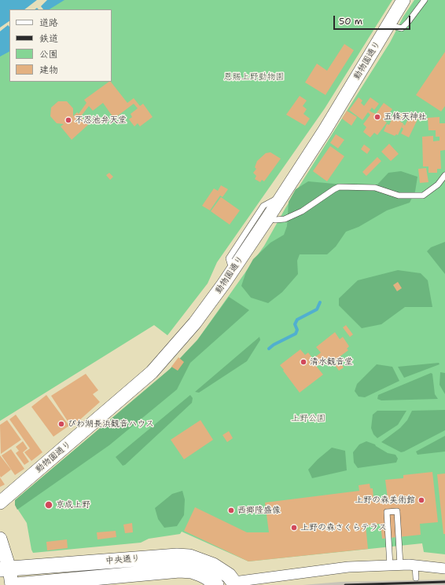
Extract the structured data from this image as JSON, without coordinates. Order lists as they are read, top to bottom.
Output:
{
  "streets": {
    "main road": ["中央通り"],
    "street": ["動物園通り"]
  },
  "parks": ["恩賜上野動物園", "上野公園"],
  "places": [
    "五條天神社",
    "不忍池弁天堂",
    "清水観音堂",
    "びわ湖長浜観音ハウス",
    "上野の森美術館",
    "京成上野",
    "西郷隆盛像",
    "上野の森さくらテラス"
  ],
  "legend": [
    "道路",
    "鉄道",
    "公園",
    "建物"
  ],
  "scale_bar": "50 m"
}
